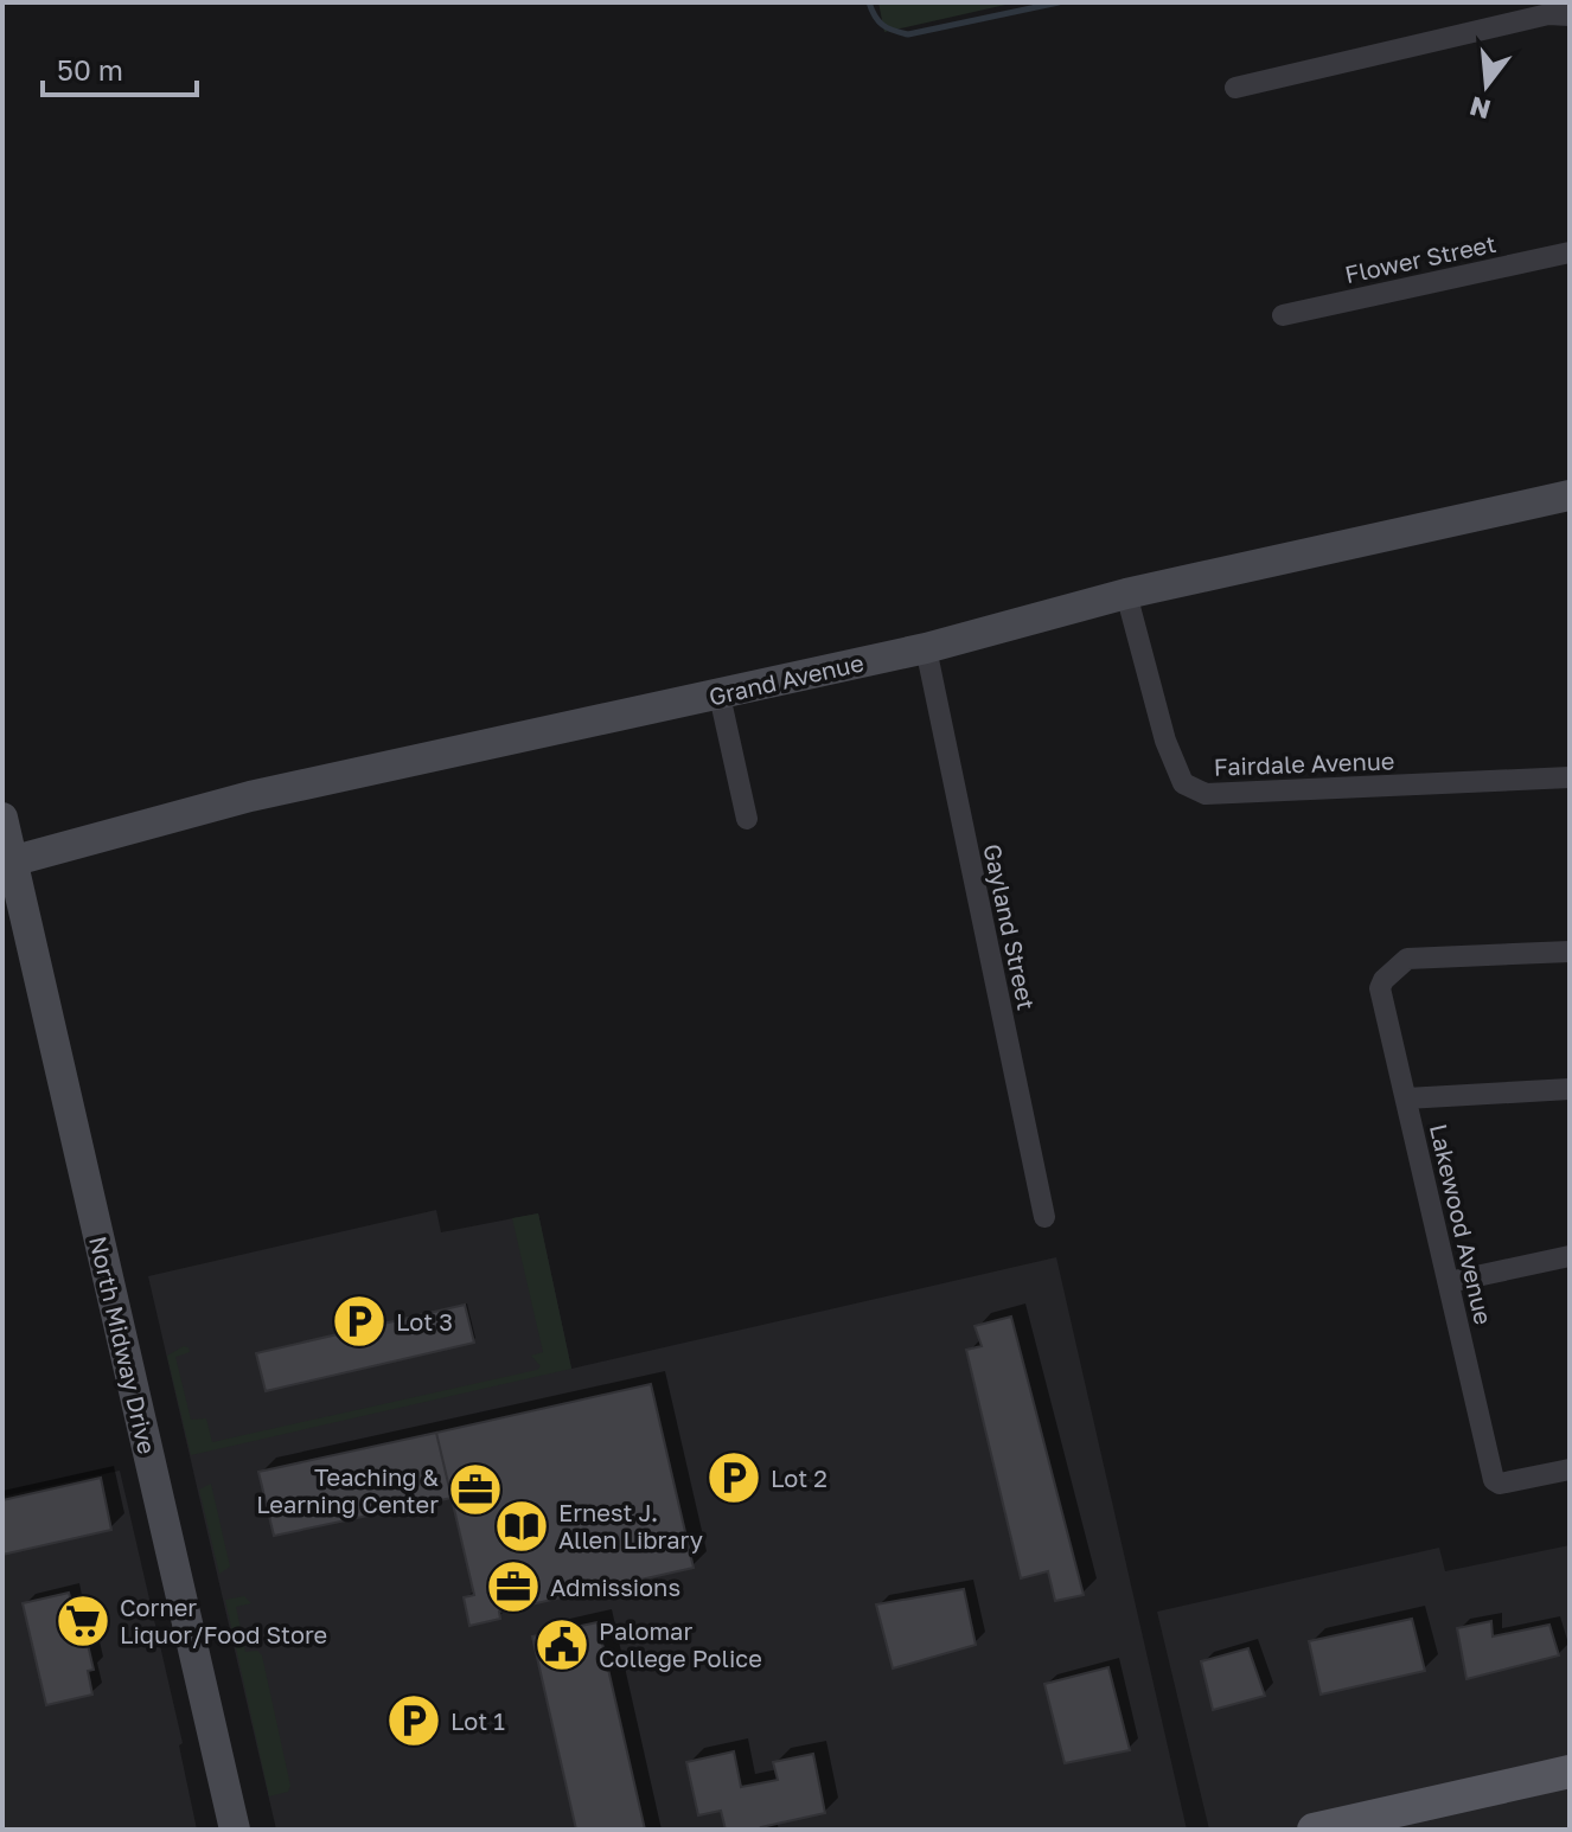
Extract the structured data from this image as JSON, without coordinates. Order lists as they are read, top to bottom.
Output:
{
  "streets": {
    "main road": ["Grand Avenue", "North Midway Drive"],
    "street": [
      "Flower Street",
      "Fairdale Avenue",
      "Gayland Street",
      "Lakewood Avenue"
    ]
  },
  "crossings": [
    ["Grand Avenue", "Fairdale Avenue"],
    ["Grand Avenue", "Gayland Street"],
    ["Grand Avenue", "North Midway Drive"]
  ],
  "places": {
    "parking": ["Lot 3", "Lot 2", "Lot 1"],
    "office": ["Teaching & Learning Center", "Admissions"],
    "library": ["Ernest J. Allen Library"],
    "supermarket": ["Corner Liquor/Food Store"],
    "public building": ["Palomar College Police"]
  },
  "scale_bar": "50 m",
  "north": "bottom"
}
